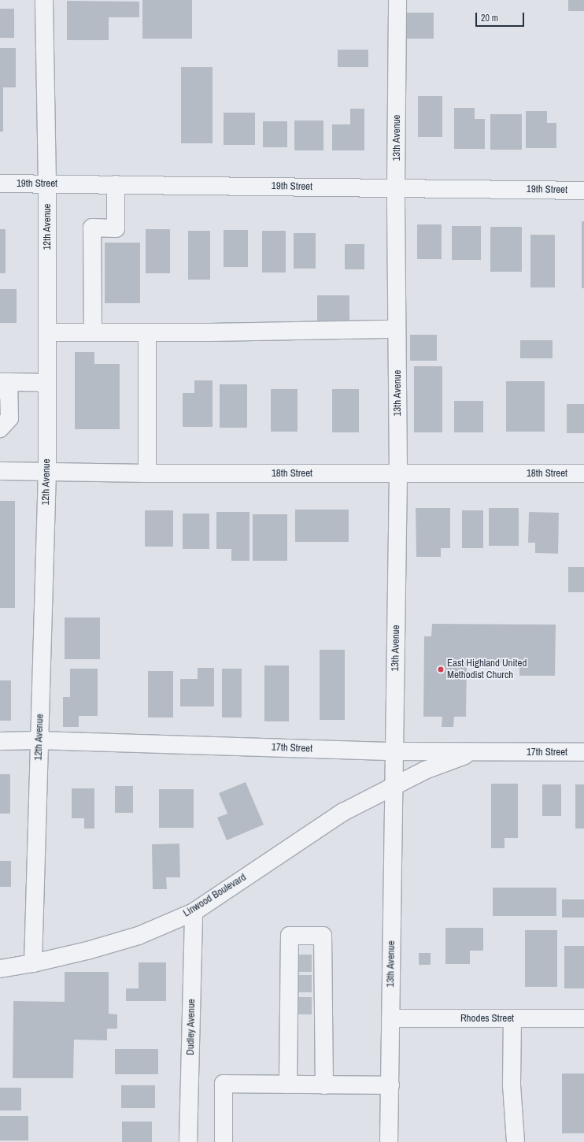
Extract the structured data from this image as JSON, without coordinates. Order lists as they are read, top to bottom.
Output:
{
  "streets": {
    "street": [
      "13th Avenue",
      "19th Street",
      "12th Avenue",
      "18th Street",
      "17th Street",
      "Linwood Boulevard",
      "Rhodes Street",
      "Dudley Avenue"
    ]
  },
  "crossings": [
    ["13th Avenue", "19th Street"],
    ["13th Avenue", "18th Street"],
    ["13th Avenue", "17th Street"],
    ["13th Avenue", "Linwood Boulevard"],
    ["13th Avenue", "Rhodes Street"],
    ["19th Street", "12th Avenue"],
    ["12th Avenue", "18th Street"],
    ["12th Avenue", "17th Street"],
    ["12th Avenue", "Linwood Boulevard"],
    ["Linwood Boulevard", "Dudley Avenue"]
  ],
  "places": ["East Highland United Methodist Church"],
  "scale_bar": "20 m"
}
